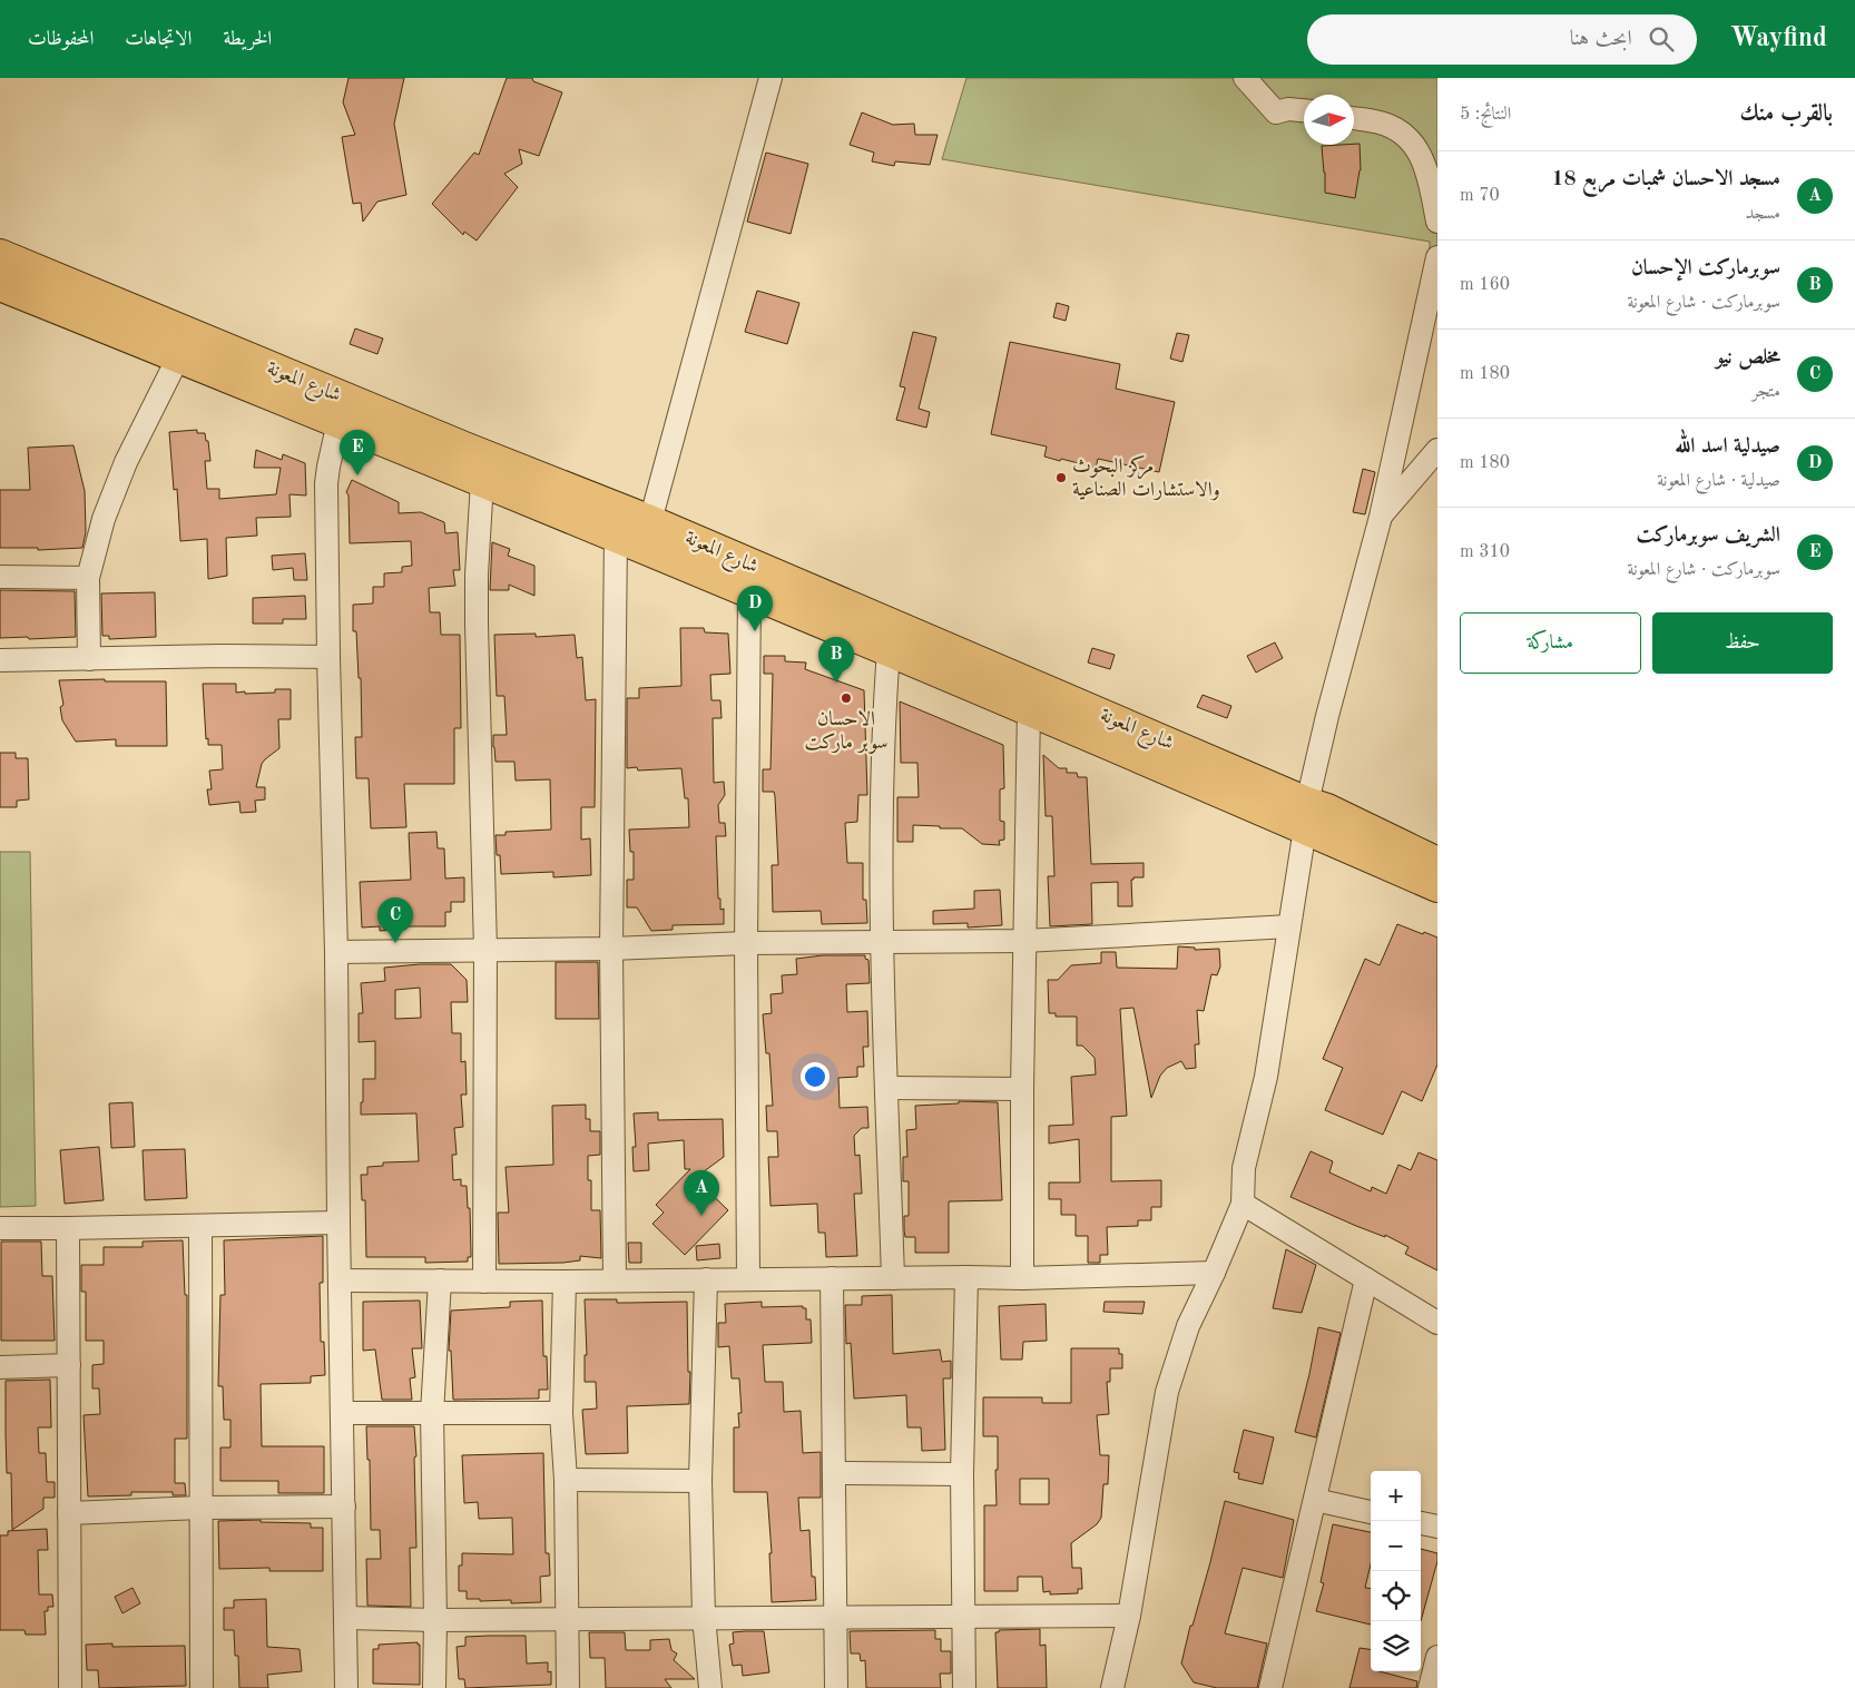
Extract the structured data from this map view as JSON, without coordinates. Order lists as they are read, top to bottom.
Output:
{
  "streets": {
    "highway": ["شارع المعونة"]
  },
  "places": ["مركز البحوث والاستشارات الصناعية", "الاحسان سوبر ماركت"],
  "north": "right",
  "page": {
    "header": "Wayfind",
    "search": "ابحث هنا",
    "nav": ["الخريطة", "الاتجاهات", "المحفوظات"],
    "heading": ["بالقرب منك", "النتائج: 5"],
    "list": [
      {
        "mark": "A",
        "name": "مسجد الاحسان شمبات مربع 18",
        "note": "مسجد",
        "value": "70 m"
      },
      {
        "mark": "B",
        "name": "سوبرماركت الإحسان",
        "note": "سوبرماركت · شارع المعونة",
        "value": "160 m"
      },
      {
        "mark": "C",
        "name": "مخلص نيو",
        "note": "متجر",
        "value": "180 m"
      },
      {
        "mark": "D",
        "name": "صيدلية اسد الله",
        "note": "صيدلية · شارع المعونة",
        "value": "180 m"
      },
      {
        "mark": "E",
        "name": "الشريف سوبرماركت",
        "note": "سوبرماركت · شارع المعونة",
        "value": "310 m"
      }
    ],
    "pins": [
      "E",
      "D",
      "B",
      "C",
      "A"
    ],
    "buttons": ["حفظ", "مشاركة"],
    "map_buttons": ["+", "−"]
  }
}
